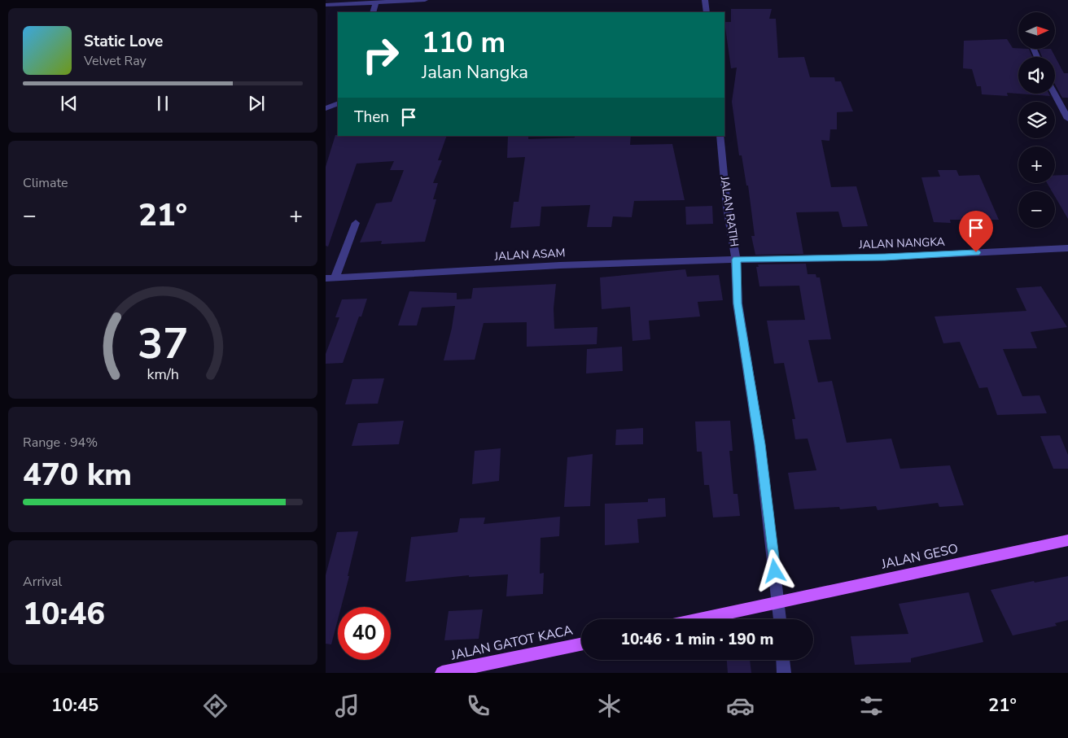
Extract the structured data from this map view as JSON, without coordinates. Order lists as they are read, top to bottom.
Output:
{
  "streets": {
    "main road": ["JALAN GESO", "JALAN GATOT KACA"],
    "street": ["JALAN RATIH", "JALAN NANGKA", "JALAN ASAM"]
  },
  "crossings": [
    ["JALAN RATIH", "JALAN NANGKA"],
    ["JALAN RATIH", "JALAN ASAM"],
    ["JALAN RATIH", "JALAN GESO"],
    ["JALAN NANGKA", "JALAN ASAM"]
  ],
  "north": "right",
  "page": {
    "map_buttons": ["+", "−"],
    "turn": ["110 m", "Jalan Nangka"],
    "song": ["Static Love", "Velvet Ray"],
    "then": "Then",
    "tile": [
      "Climate",
      ["Range · 94%", "470 km"],
      ["Arrival", "10:46"]
    ],
    "heat": ["−", "21°", "+"],
    "limit": "40",
    "trip": "10:46 · 1 min · 190 m",
    "tabs": ["10:45", "21°"],
    "gauge": ["37", "km/h"]
  }
}
